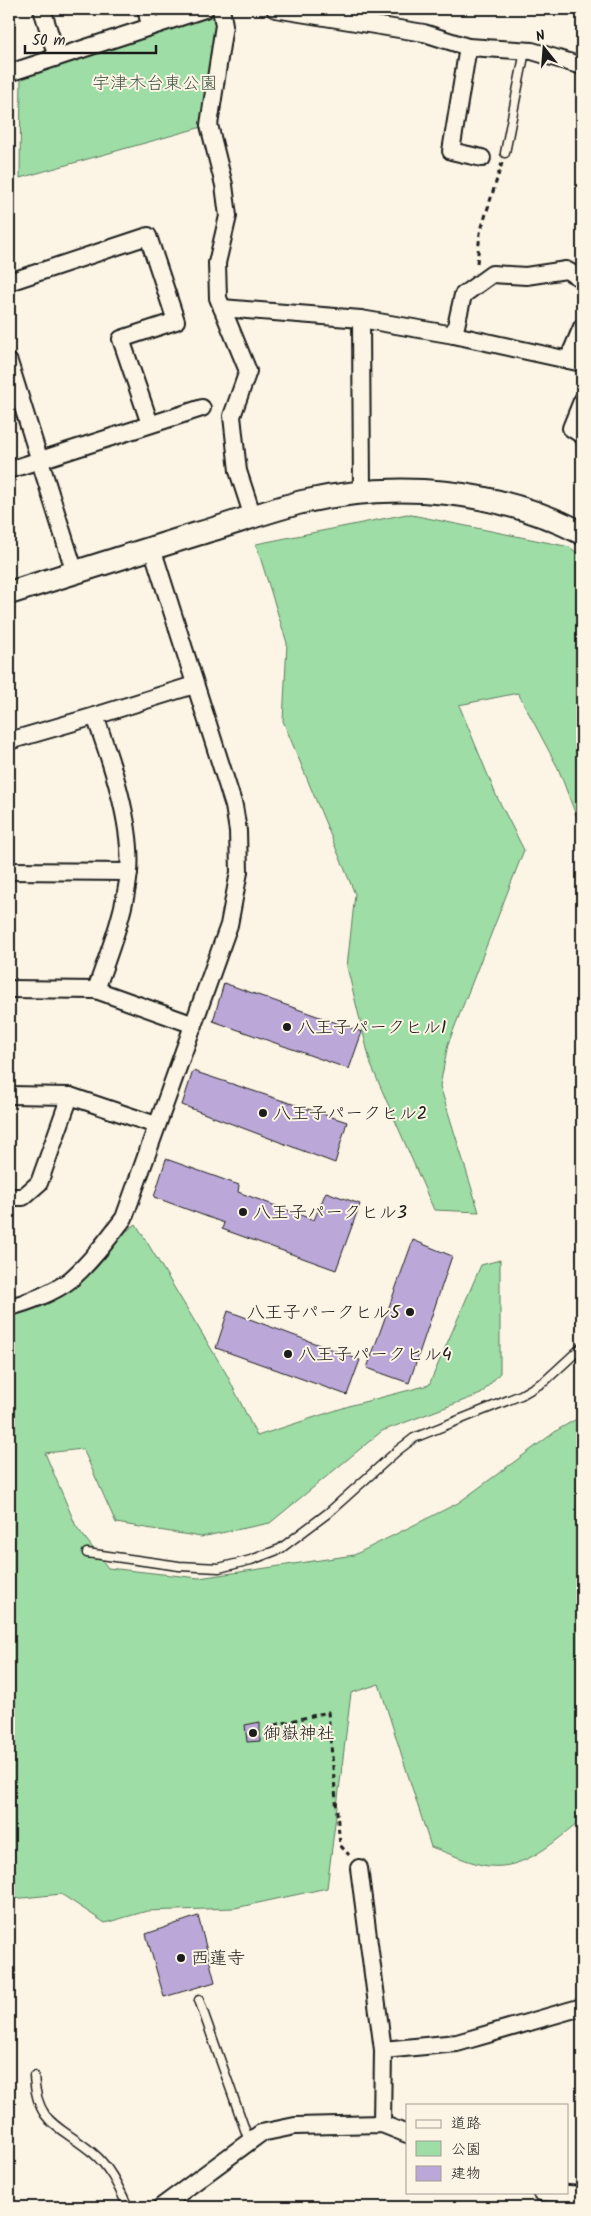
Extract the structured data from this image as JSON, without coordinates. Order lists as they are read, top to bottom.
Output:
{
  "parks": ["宇津木台東公園"],
  "places": [
    "八王子パークヒル1",
    "八王子パークヒル2",
    "八王子パークヒル3",
    "八王子パークヒル5",
    "八王子パークヒル4",
    "御嶽神社",
    "西蓮寺"
  ],
  "legend": ["道路", "公園", "建物"],
  "scale_bar": "50 m",
  "north": "top"
}
